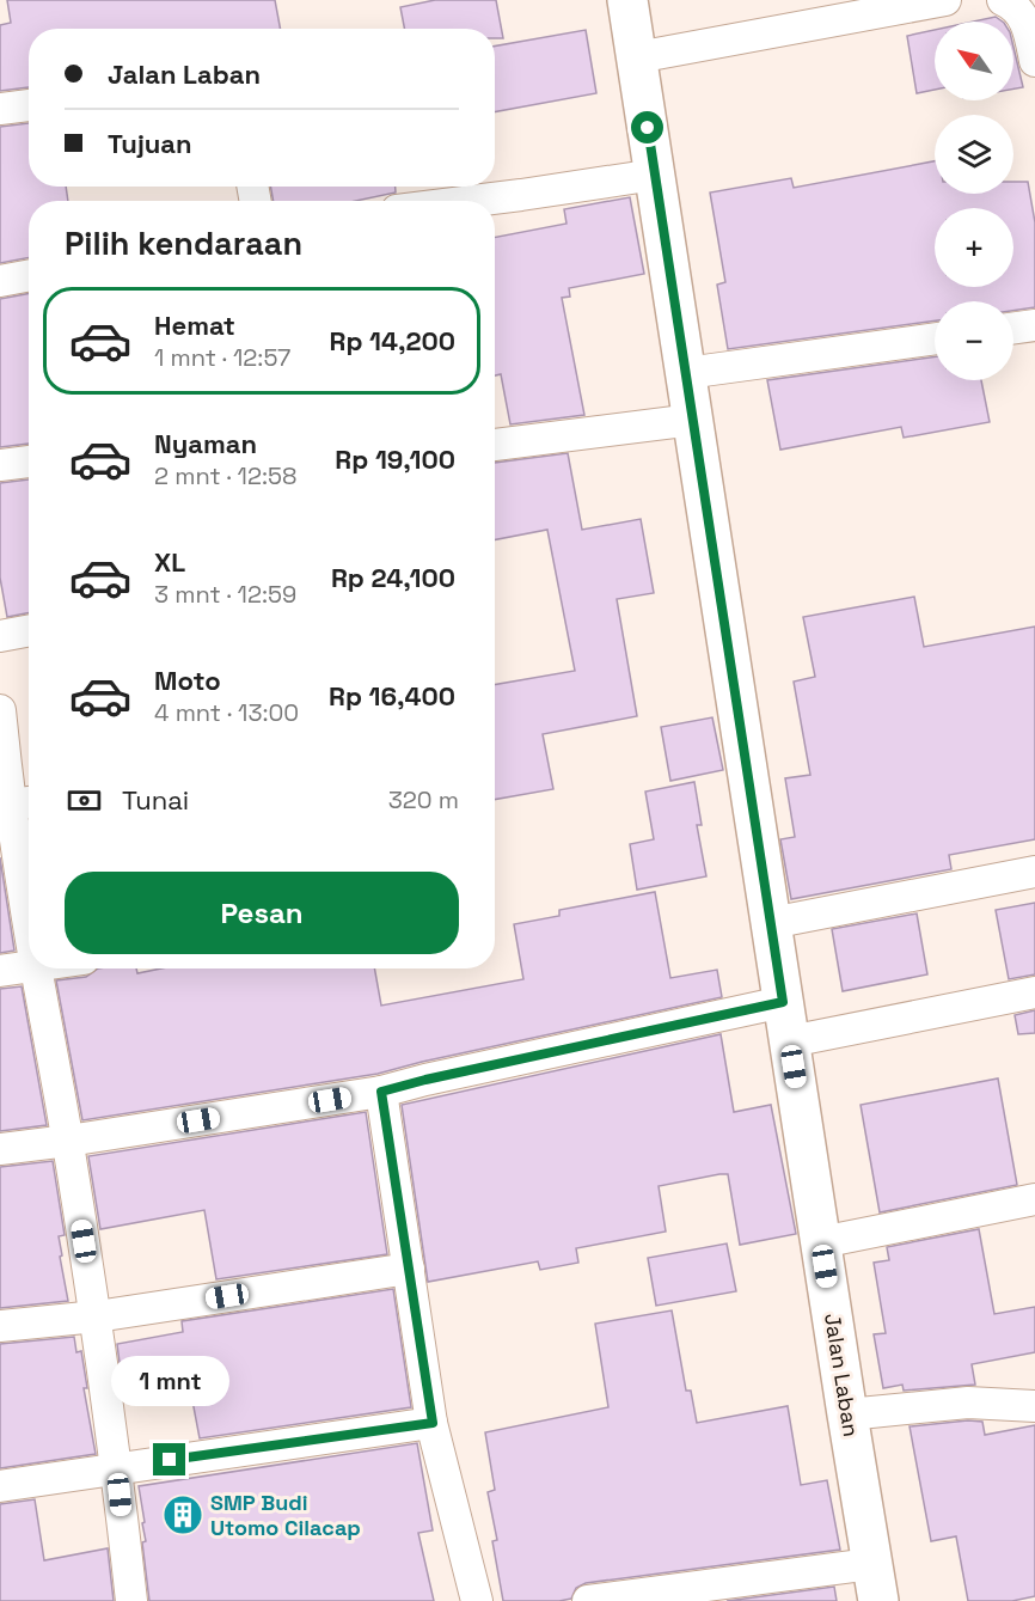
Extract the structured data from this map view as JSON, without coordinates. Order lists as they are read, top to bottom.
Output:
{
  "streets": {
    "street": ["Jalan Laban"]
  },
  "places": {
    "building": ["SMP Budi Utomo Cilacap"]
  },
  "north": "top left",
  "page": {
    "map_buttons": ["+", "−"],
    "banner": ["Jalan Laban", "Tujuan"],
    "heading": "Pilih kendaraan",
    "list": [
      {
        "name": "Hemat",
        "note": "1 mnt · 12:57",
        "value": "Rp 14,200"
      },
      {
        "name": "Nyaman",
        "note": "2 mnt · 12:58",
        "value": "Rp 19,100"
      },
      {
        "name": "XL",
        "note": "3 mnt · 12:59",
        "value": "Rp 24,100"
      },
      {
        "name": "Moto",
        "note": "4 mnt · 13:00",
        "value": "Rp 16,400"
      }
    ],
    "pay": ["Tunai", "320 m"],
    "buttons": "Pesan",
    "bubble": "1 mnt"
  }
}
